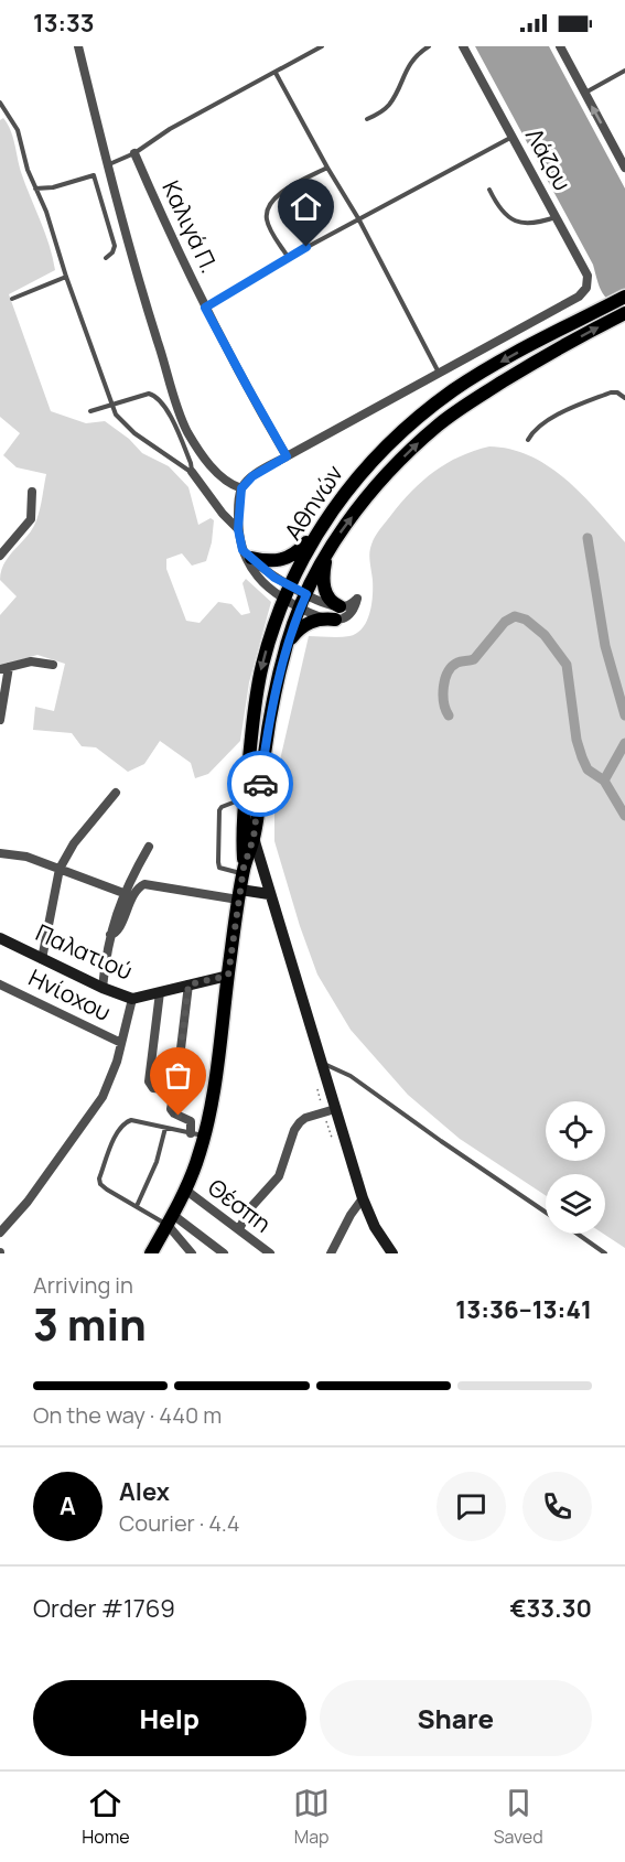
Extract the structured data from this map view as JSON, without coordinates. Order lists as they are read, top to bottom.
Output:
{
  "streets": {
    "main road": ["Αθηνών"],
    "street": [
      "Λάζου",
      "Καλιγά Π.",
      "Παλατιού",
      "Ηνίοχου",
      "Θέσπη"
    ]
  },
  "crossings": [
    ["Λάζου", "Αθηνών"],
    ["Καλιγά Π.", "Αθηνών"],
    ["Αθηνών", "Παλατιού"],
    ["Αθηνών", "Θέσπη"]
  ],
  "page": {
    "status": "13:33",
    "heading": ["3 min", "Arriving in", "13:36–13:41"],
    "panel": [
      "Alex",
      "Courier · 4.4",
      "Order #1769",
      "€33.30"
    ],
    "bar": "On the way · 440 m",
    "round": "A",
    "buttons": ["Help", "Share"],
    "tabs": ["Home", "Map", "Saved"]
  }
}
